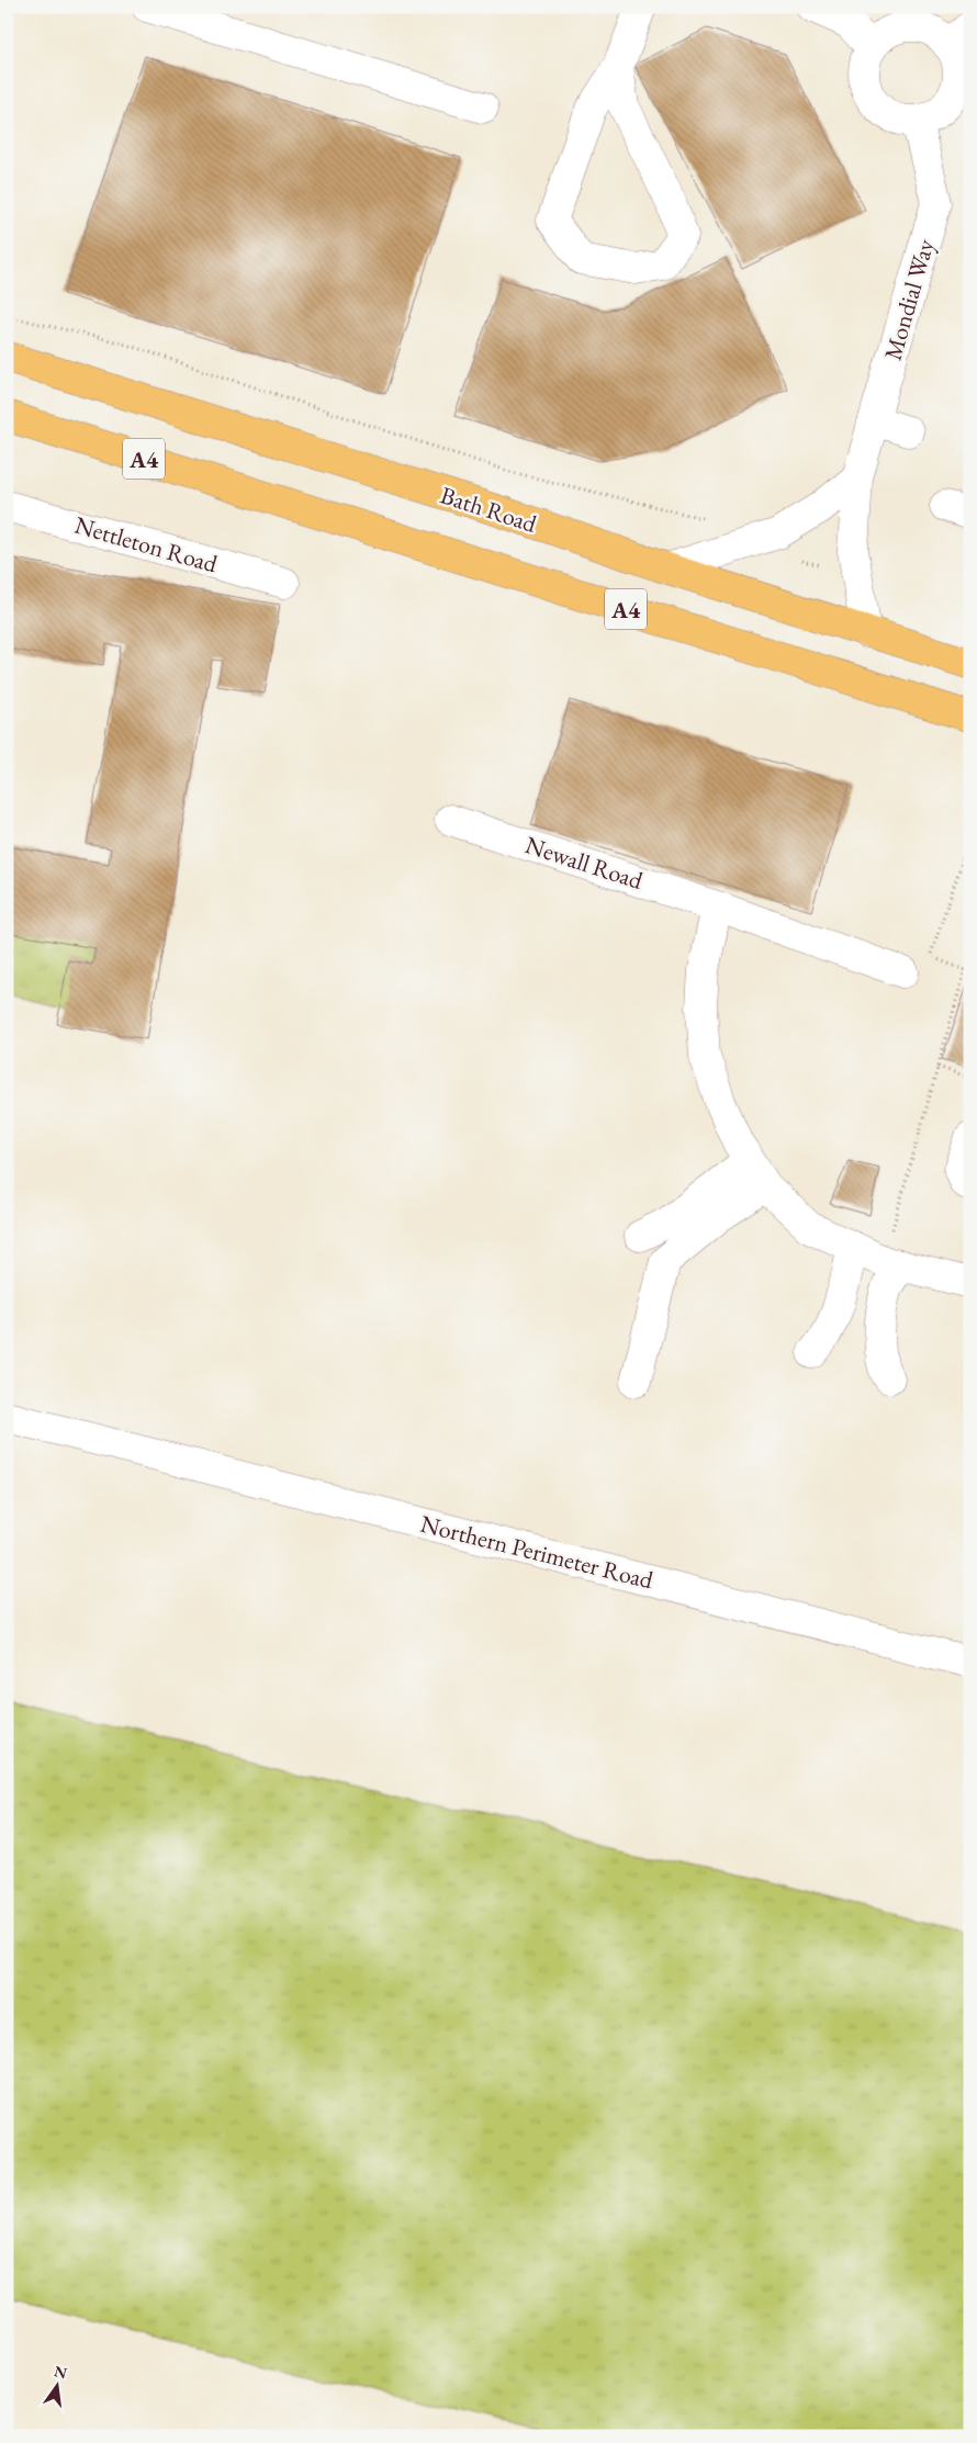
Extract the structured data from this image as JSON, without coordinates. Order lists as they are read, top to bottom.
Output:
{
  "streets": {
    "highway": ["A4", "Bath Road"],
    "street": [
      "Mondial Way",
      "Nettleton Road",
      "Newall Road",
      "Northern Perimeter Road"
    ]
  },
  "crossings": [
    ["Mondial Way", "Bath Road"]
  ],
  "north": "top"
}
